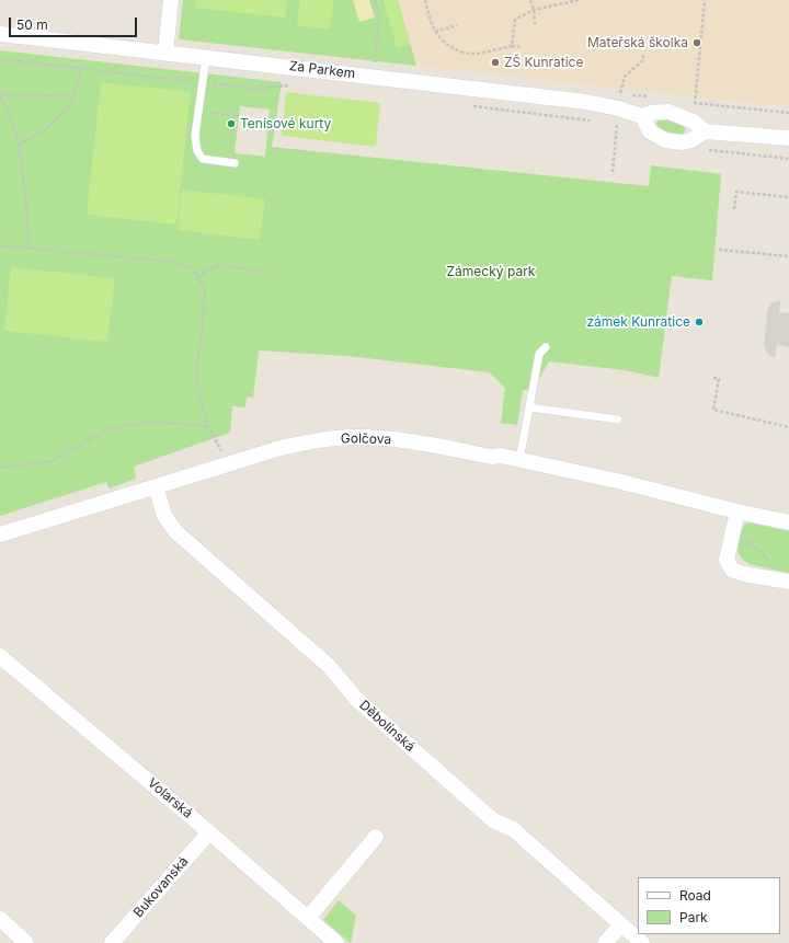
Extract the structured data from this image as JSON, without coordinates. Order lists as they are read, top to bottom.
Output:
{
  "streets": {
    "street": [
      "Za Parkem",
      "Golčova",
      "Děbolínská",
      "Volarská",
      "Bukovanská"
    ]
  },
  "crossings": [
    ["Golčova", "Děbolínská"],
    ["Volarská", "Bukovanská"]
  ],
  "parks": ["Zámecký park"],
  "places": [
    "Mateřská školka",
    "ZŠ Kunratice",
    "Tenisové kurty",
    "zámek Kunratice"
  ],
  "legend": ["Road", "Park"],
  "scale_bar": "50 m"
}
